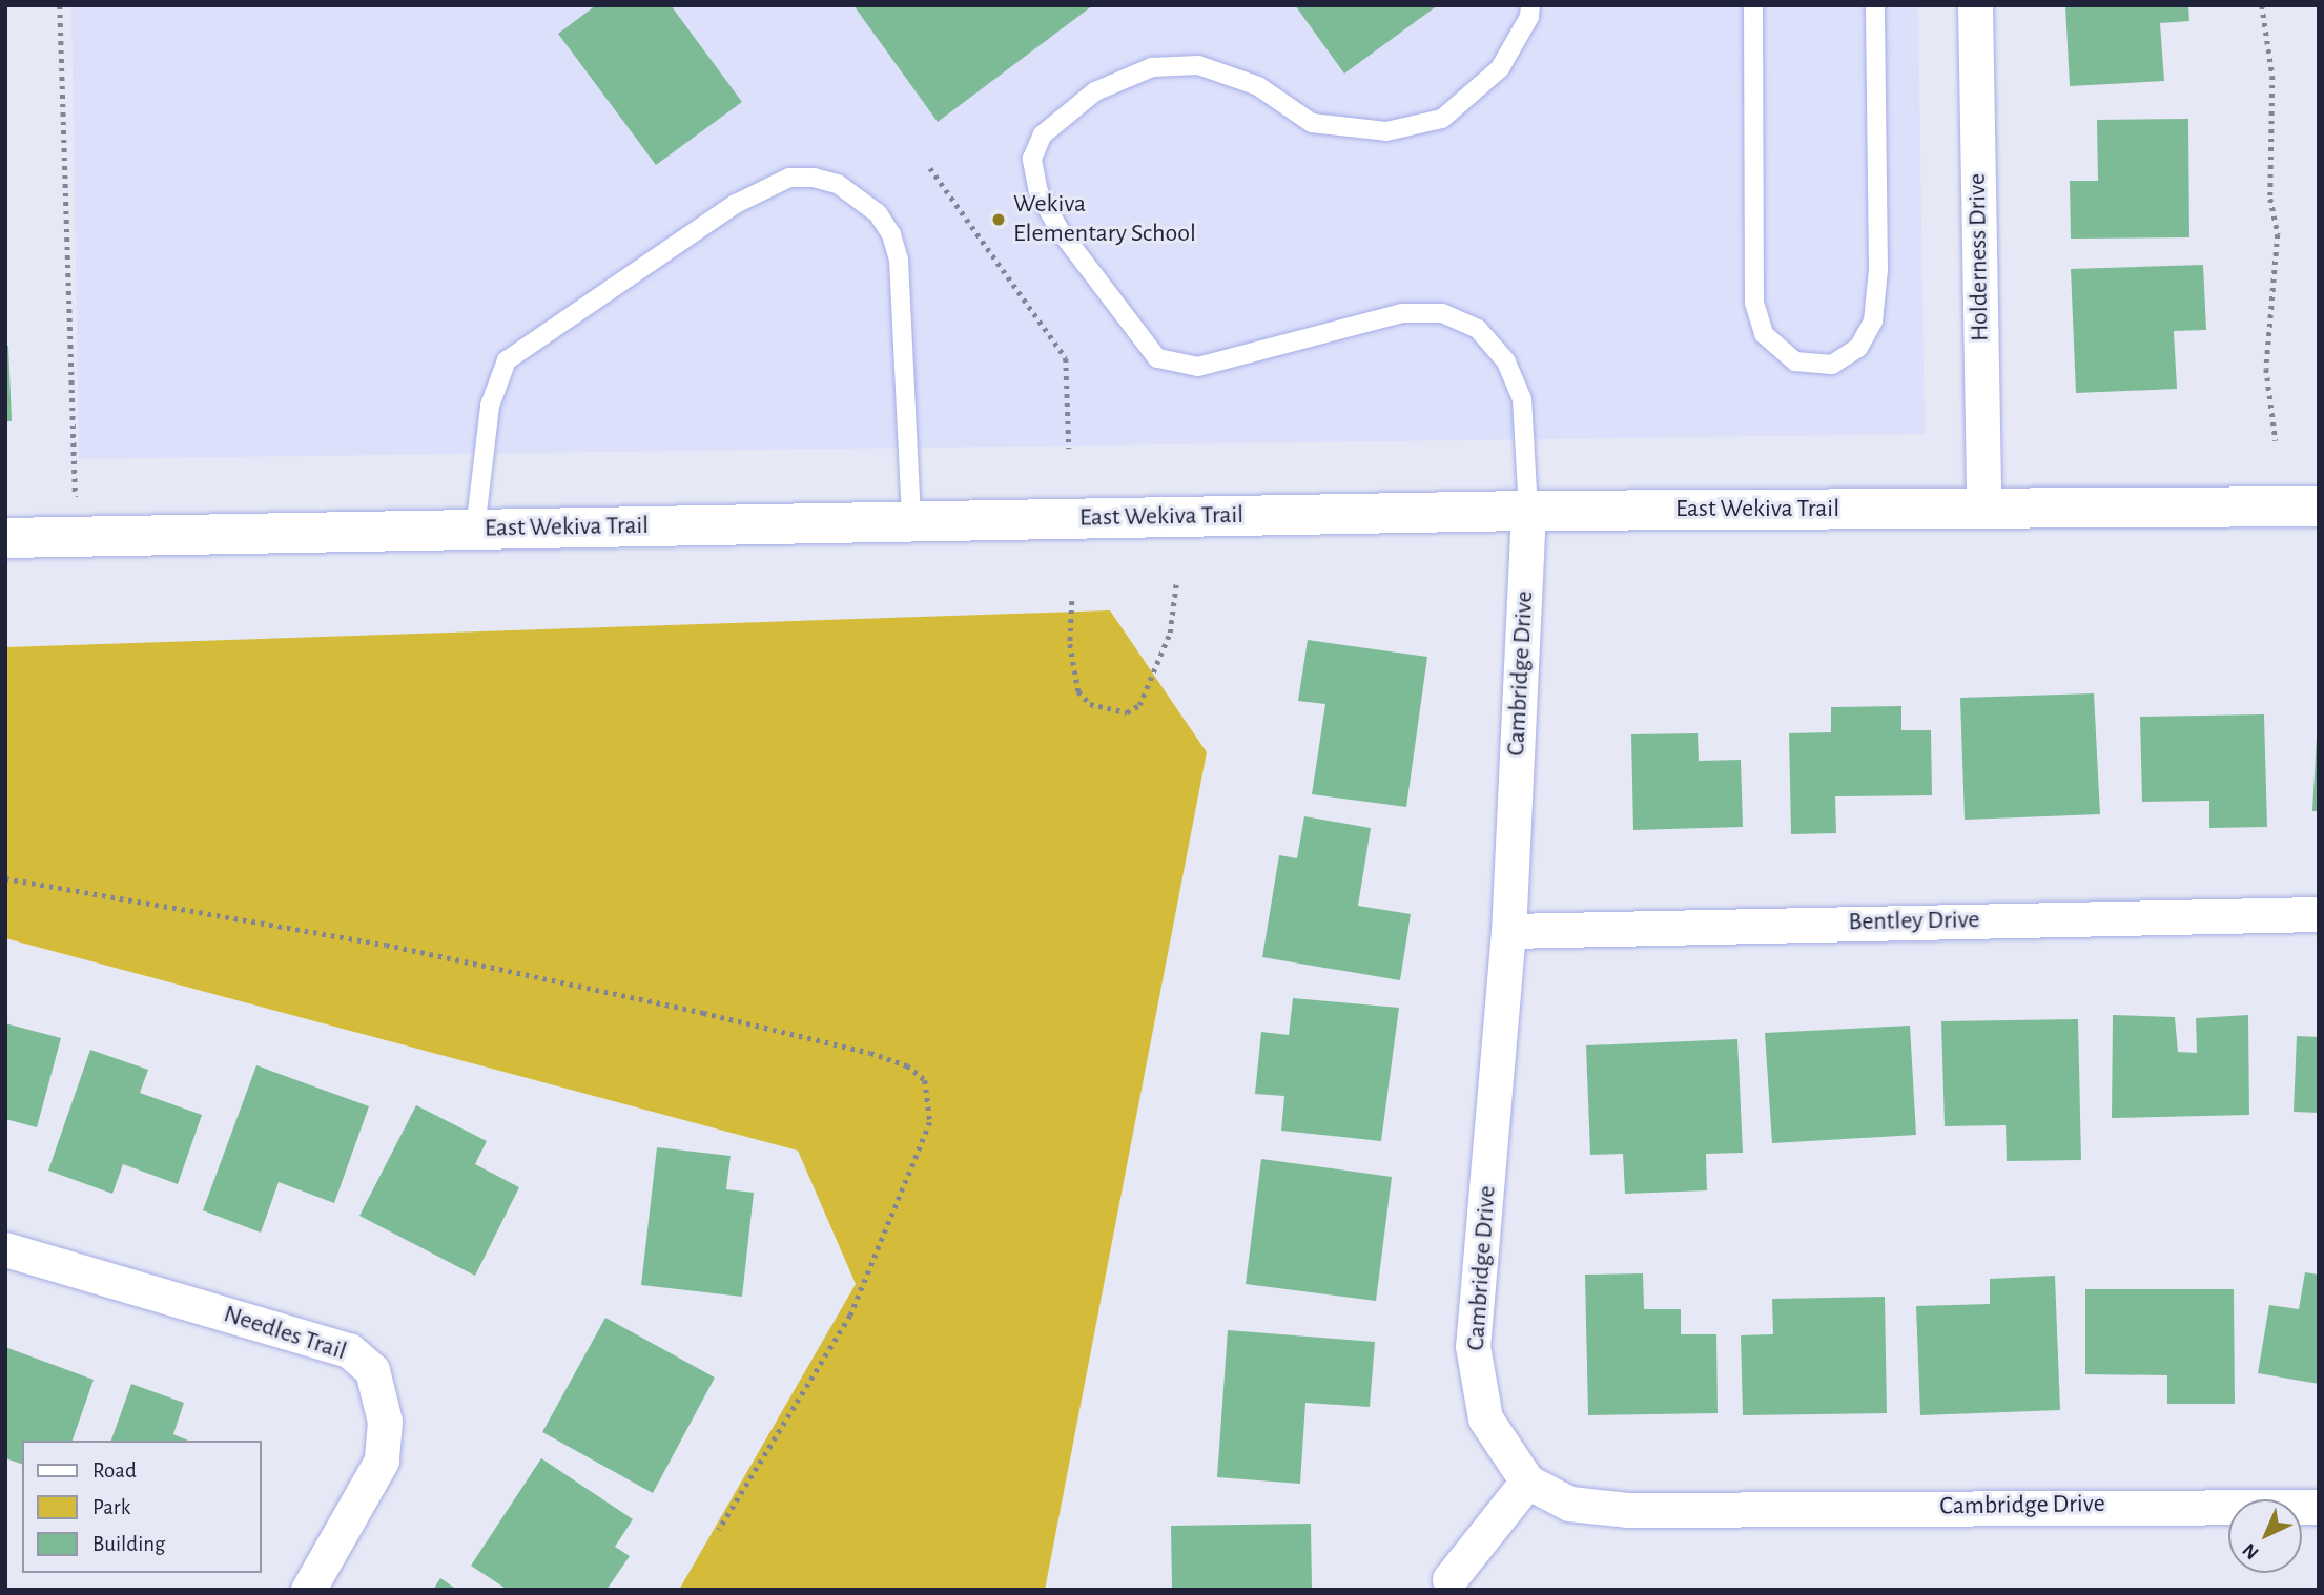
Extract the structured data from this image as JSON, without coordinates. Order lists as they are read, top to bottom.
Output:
{
  "streets": {
    "street": [
      "Holderness Drive",
      "East Wekiva Trail",
      "Cambridge Drive",
      "Bentley Drive",
      "Needles Trail"
    ]
  },
  "crossings": [
    ["Holderness Drive", "East Wekiva Trail"],
    ["East Wekiva Trail", "Cambridge Drive"],
    ["Cambridge Drive", "Bentley Drive"]
  ],
  "places": ["Wekiva Elementary School"],
  "legend": ["Road", "Park", "Building"],
  "north": "bottom left"
}
